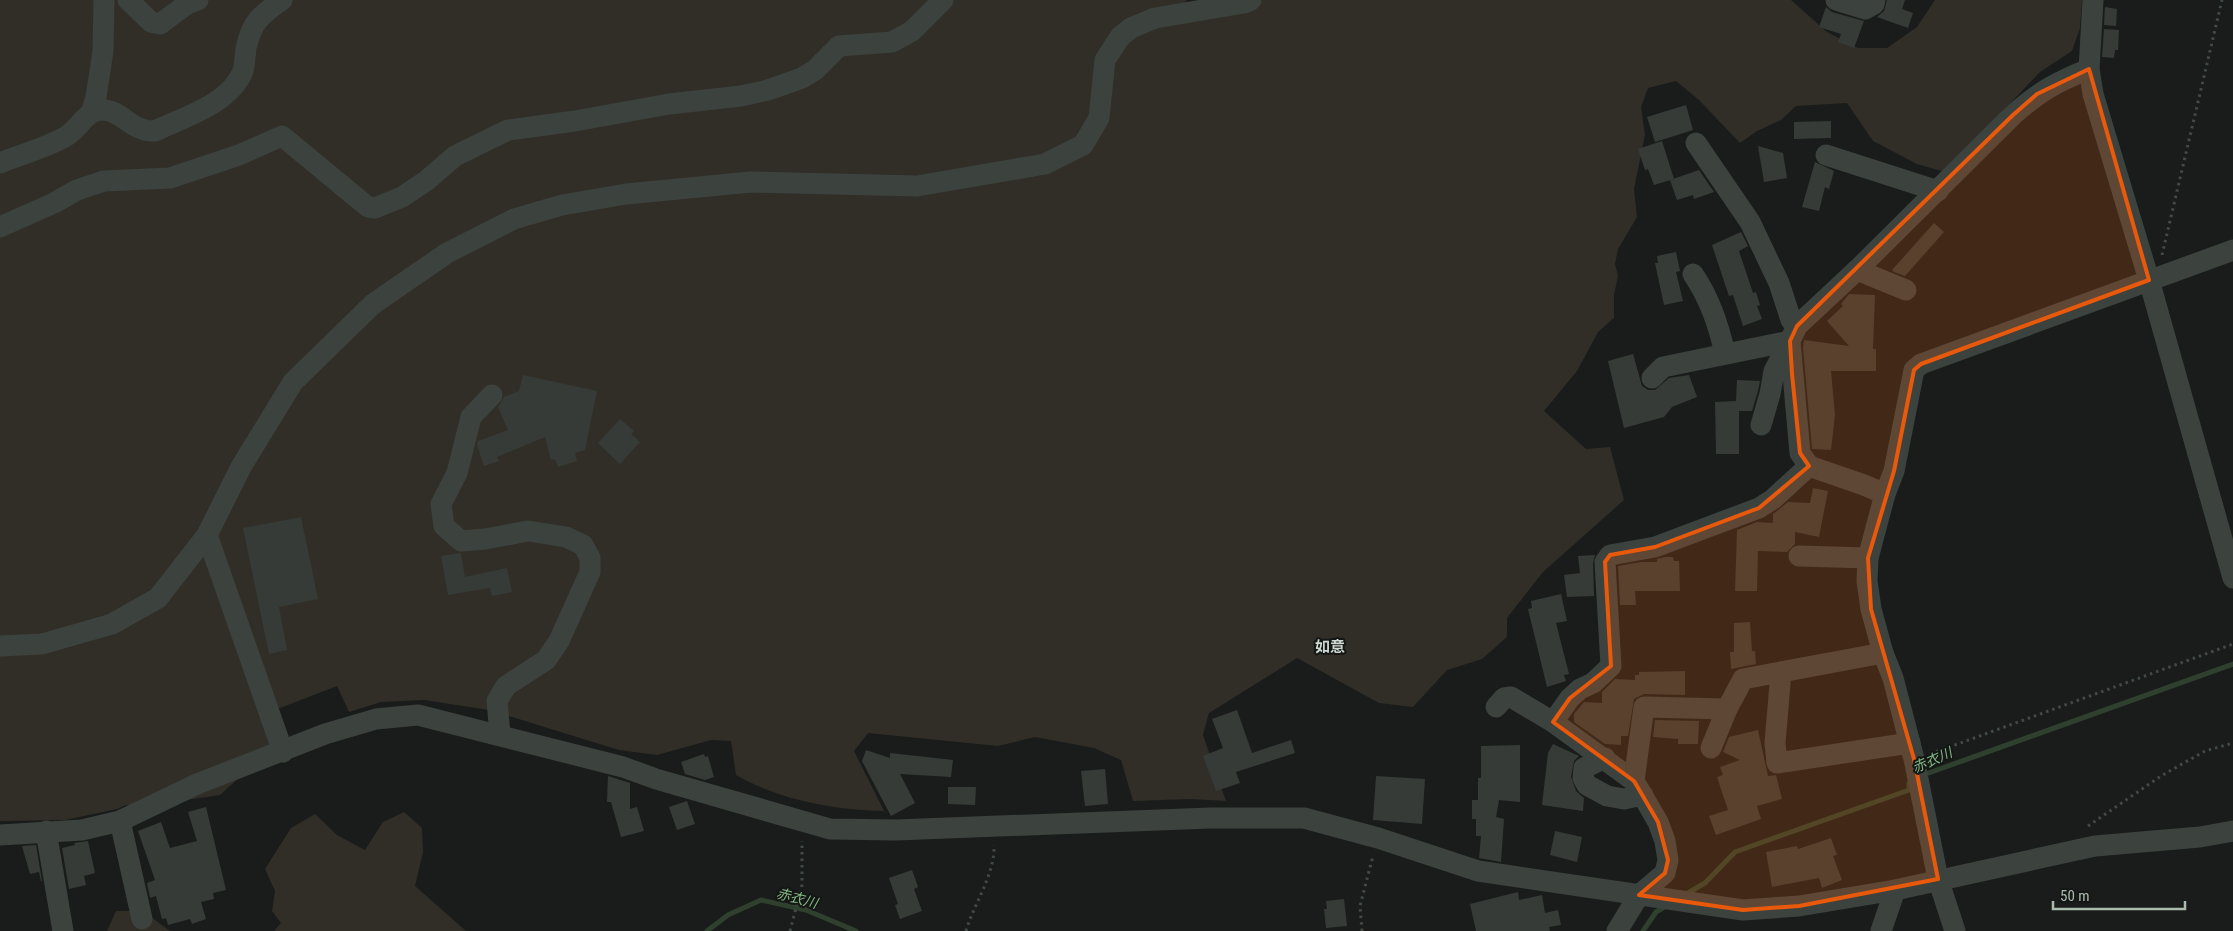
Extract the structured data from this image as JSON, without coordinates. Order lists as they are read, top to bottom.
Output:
{
  "districts": ["如意"],
  "water": ["赤衣川"],
  "scale_bar": "50 m"
}
